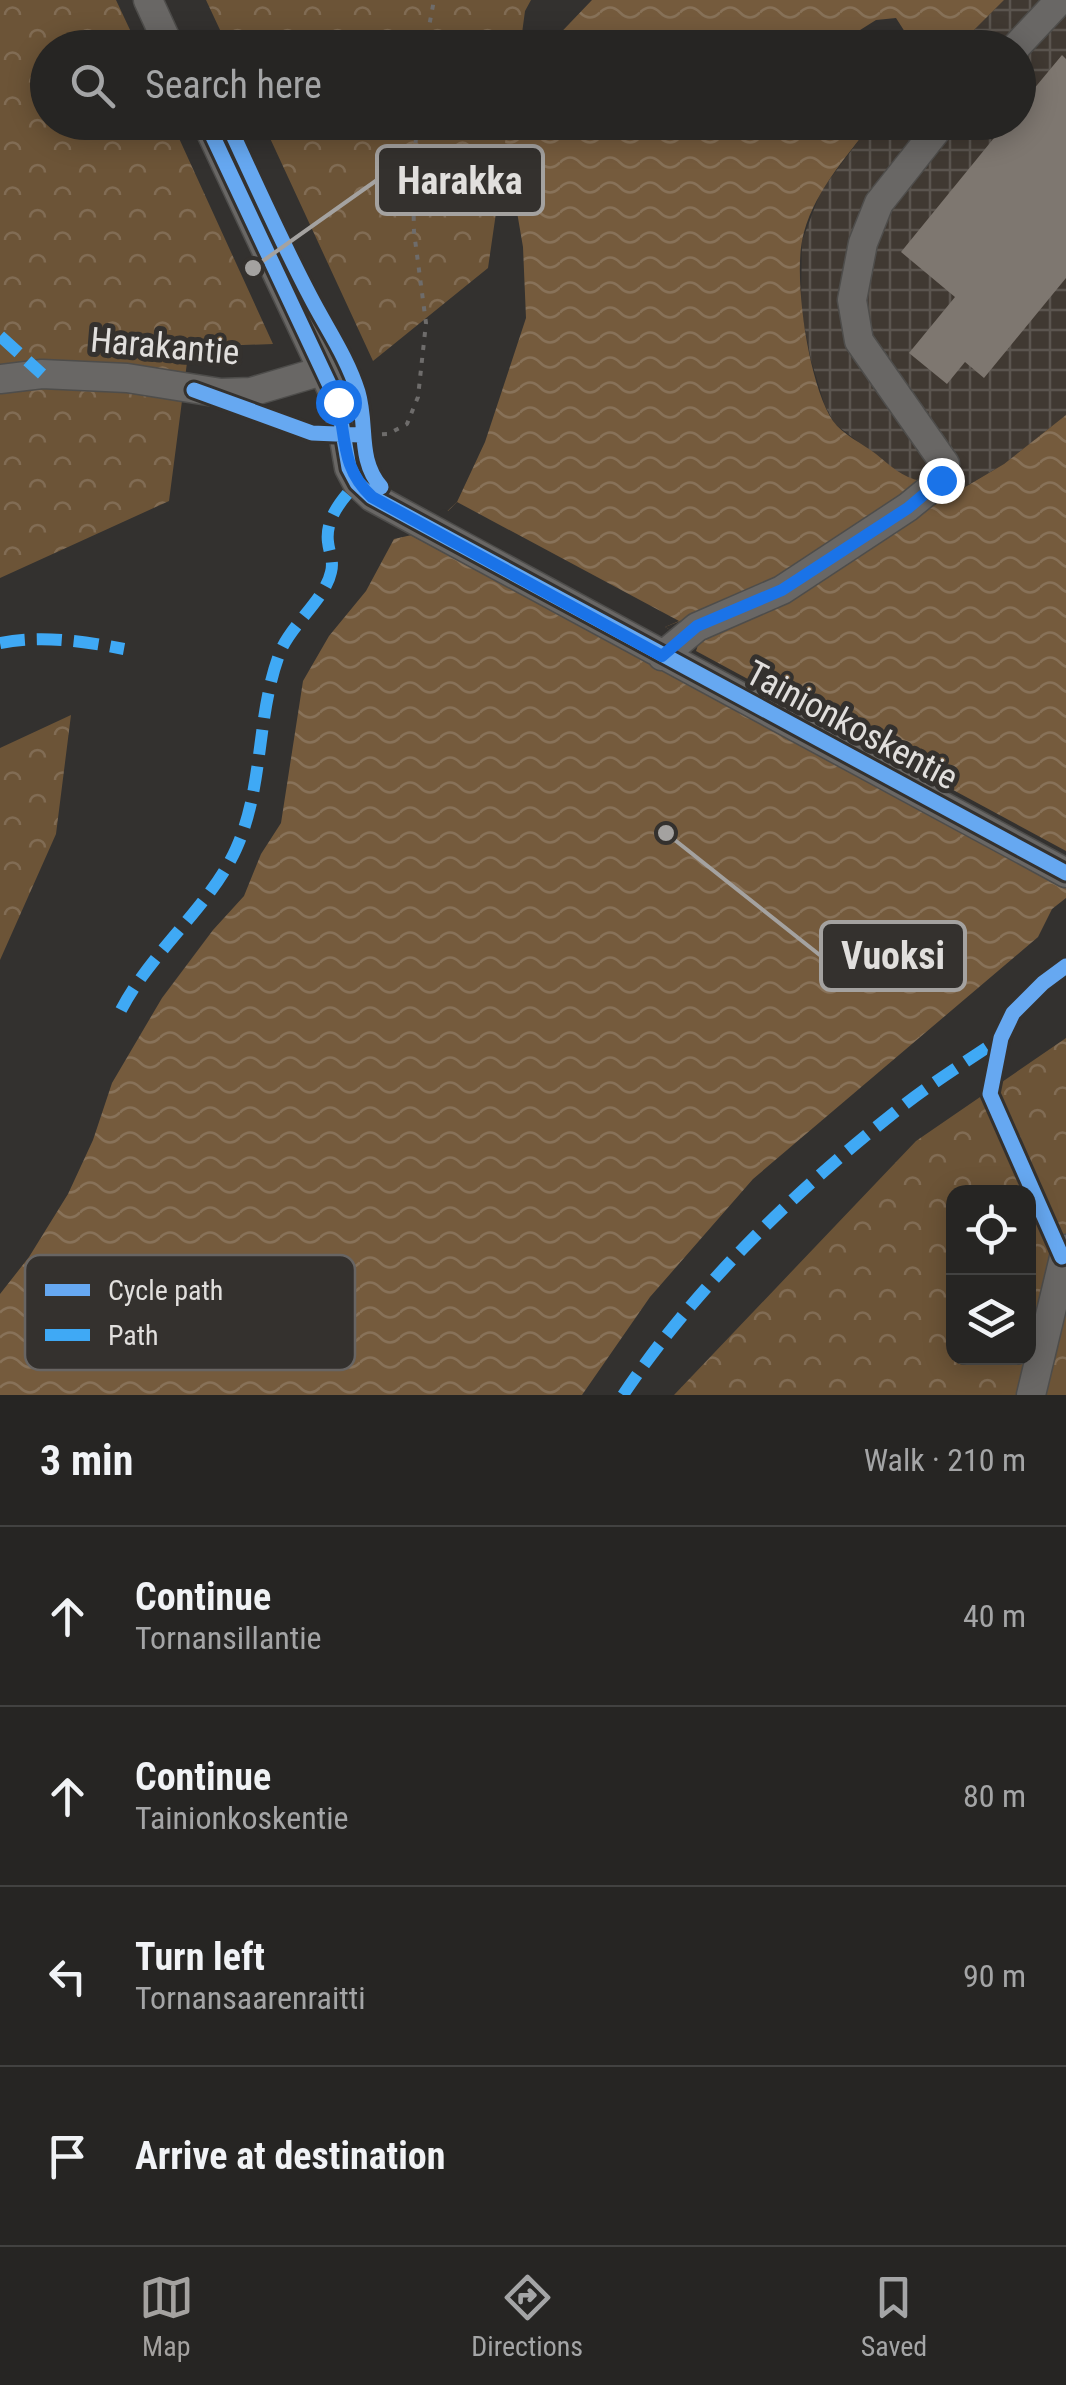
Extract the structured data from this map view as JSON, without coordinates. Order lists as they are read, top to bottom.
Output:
{
  "streets": {
    "street": ["Harakantie", "Tainionkoskentie"]
  },
  "crossings": [
    ["Harakantie", "Tainionkoskentie"]
  ],
  "places": ["Harakka", "Vuoksi"],
  "legend": ["Cycle path", "Path"],
  "page": {
    "search": "Search here",
    "heading": ["3 min", "Walk · 210 m"],
    "list": [
      ["Continue", "Tornansillantie", "40 m"],
      ["Continue", "Tainionkoskentie", "80 m"],
      ["Turn left", "Tornansaarenraitti", "90 m"],
      "Arrive at destination"
    ],
    "nav": ["Map", "Directions", "Saved"]
  }
}
